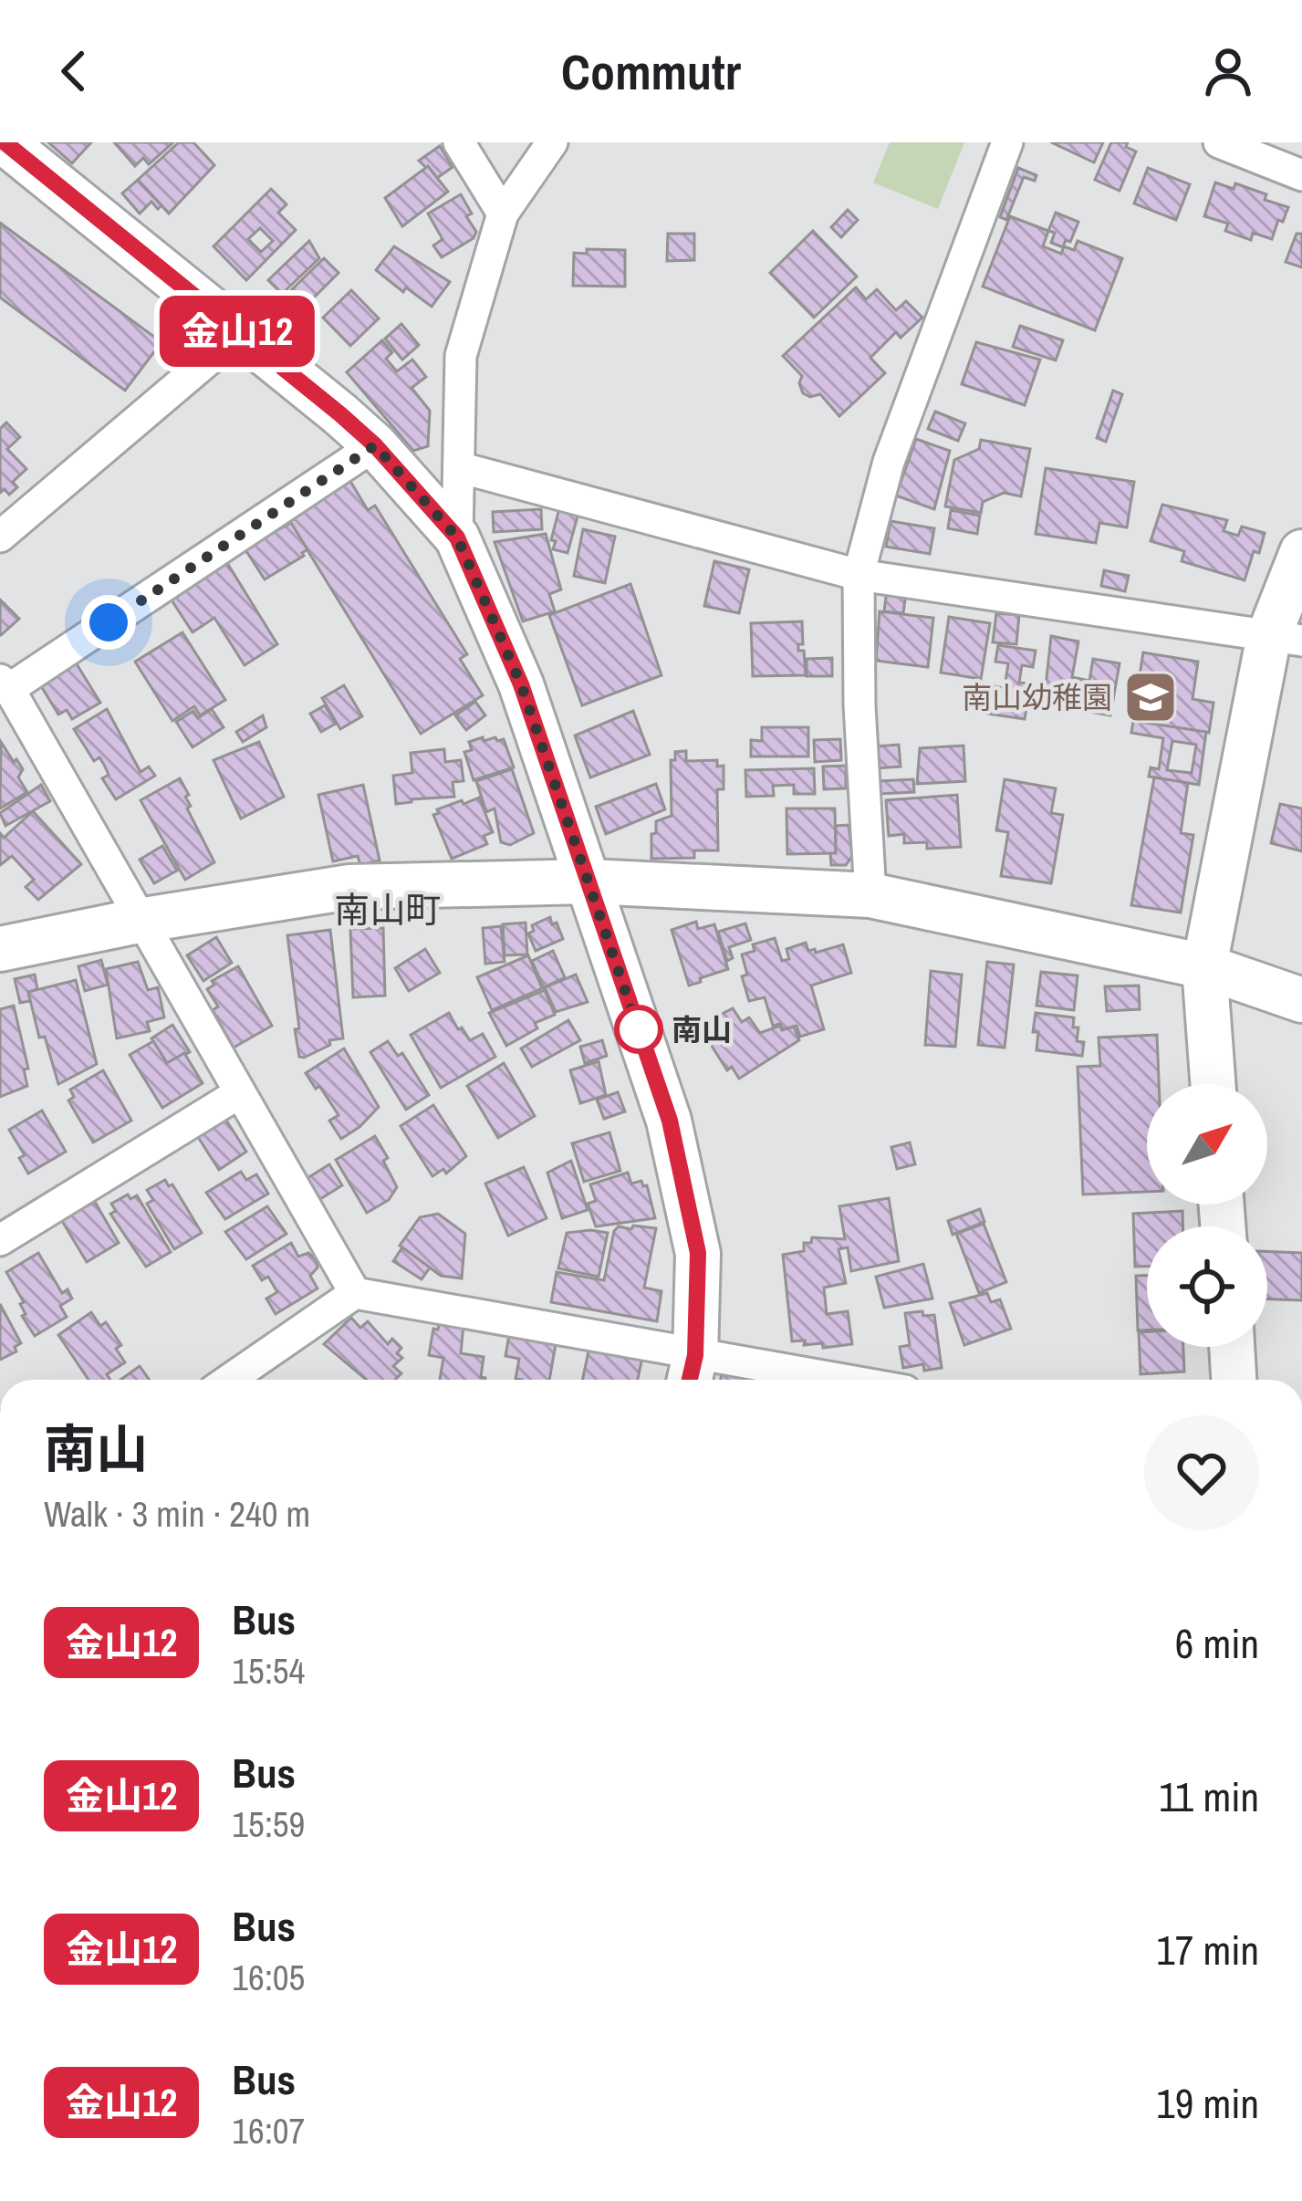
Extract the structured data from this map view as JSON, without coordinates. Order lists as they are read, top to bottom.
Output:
{
  "districts": ["南山町"],
  "places": {
    "school or university": ["南山幼稚園"],
    "other": ["南山"]
  },
  "lines": ["bus line 金山12"],
  "north": "top right",
  "page": {
    "header": "Commutr",
    "on_map": "金山12",
    "heading": ["南山", "Walk · 3 min · 240 m"],
    "list": [
      {
        "mark": "金山12",
        "name": "Bus",
        "note": "15:54",
        "value": "6 min"
      },
      {
        "mark": "金山12",
        "name": "Bus",
        "note": "15:59",
        "value": "11 min"
      },
      {
        "mark": "金山12",
        "name": "Bus",
        "note": "16:05",
        "value": "17 min"
      },
      {
        "mark": "金山12",
        "name": "Bus",
        "note": "16:07",
        "value": "19 min"
      }
    ]
  }
}
